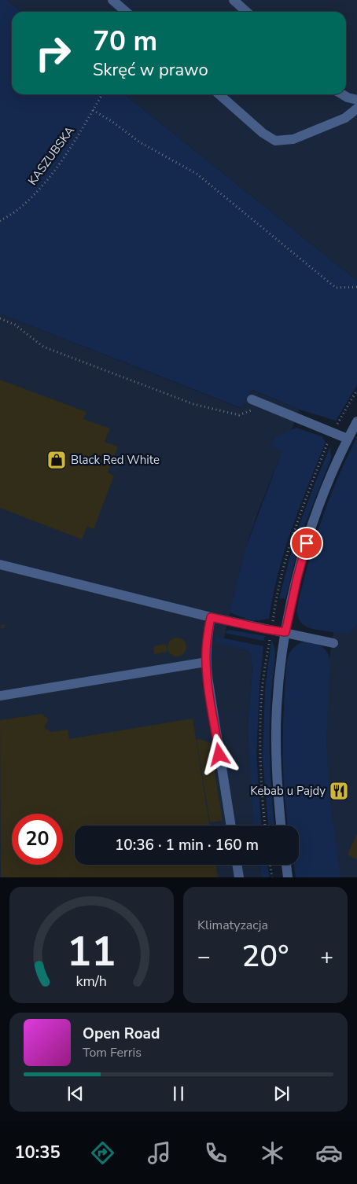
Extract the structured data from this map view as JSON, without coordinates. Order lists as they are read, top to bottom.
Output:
{
  "streets": {
    "path": ["KASZUBSKA"]
  },
  "places": {
    "shop": ["Black Red White"],
    "restaurant": ["Kebab u Pajdy"]
  },
  "page": {
    "turn": ["70 m", "Skręć w prawo"],
    "limit": "20",
    "trip": "10:36 · 1 min · 160 m",
    "tile": "Klimatyzacja",
    "heat": ["−", "20°", "+"],
    "song": ["Open Road", "Tom Ferris"],
    "tabs": "10:35",
    "gauge": ["11", "km/h"]
  }
}
